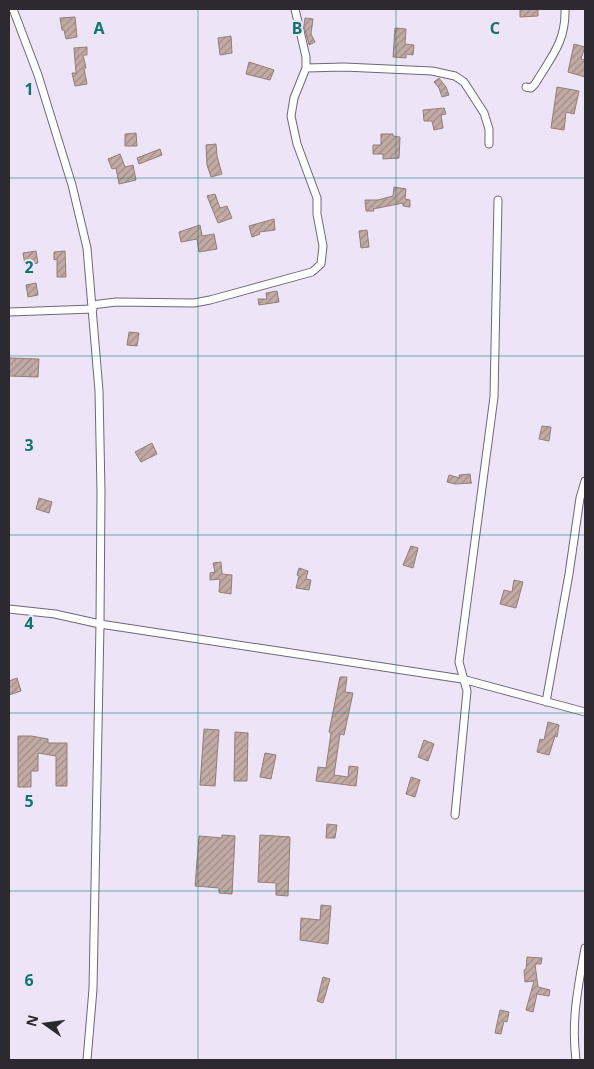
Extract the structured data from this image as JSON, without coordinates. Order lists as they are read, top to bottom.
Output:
{
  "north": "left",
  "grid": {
    "columns": ["A", "B", "C"],
    "rows": [
      "1",
      "2",
      "3",
      "4",
      "5",
      "6"
    ]
  }
}
